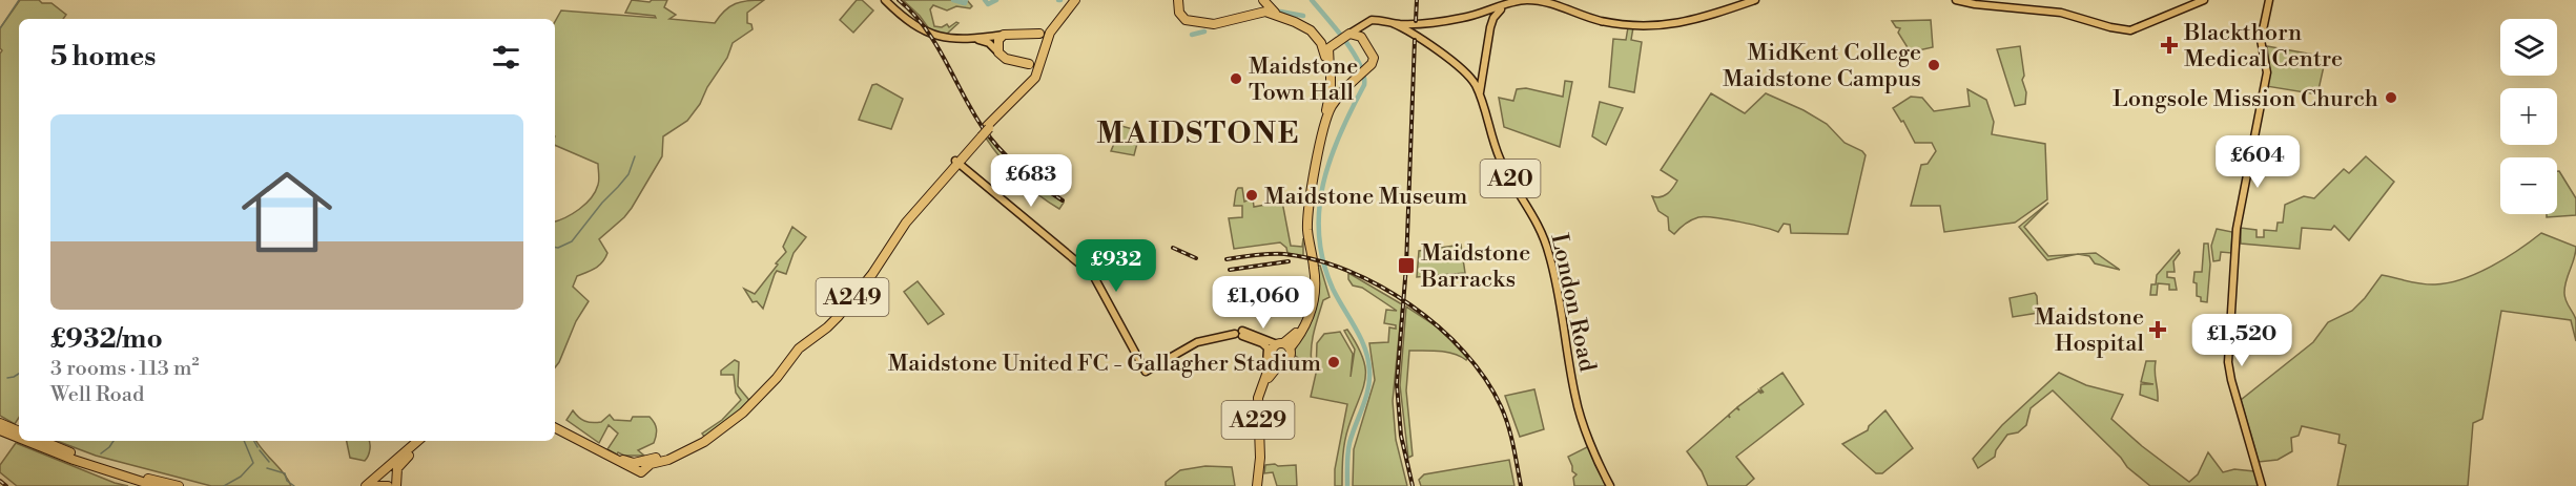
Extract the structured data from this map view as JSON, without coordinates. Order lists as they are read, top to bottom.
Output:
{
  "streets": {
    "highway": ["A249", "A229"],
    "main road": ["A20", "London Road"]
  },
  "crossings": [
    ["A20", "London Road"]
  ],
  "districts": ["MAIDSTONE"],
  "places": {
    "health": ["Blackthorn Medical Centre", "Maidstone Hospital"],
    "other": [
      "MidKent College Maidstone Campus",
      "Maidstone Town Hall",
      "Longsole Mission Church",
      "Maidstone Museum",
      "Maidstone United FC - Gallagher Stadium"
    ],
    "transit": ["Maidstone Barracks"]
  },
  "page": {
    "map_buttons": ["+", "−"],
    "heading": "5 homes",
    "list": [
      {
        "name": "£932/mo",
        "note": "3 rooms · 113 m² · Well Road"
      }
    ],
    "price": [
      "£604",
      "£683",
      "£932",
      "£1,060",
      "£1,520"
    ]
  }
}
